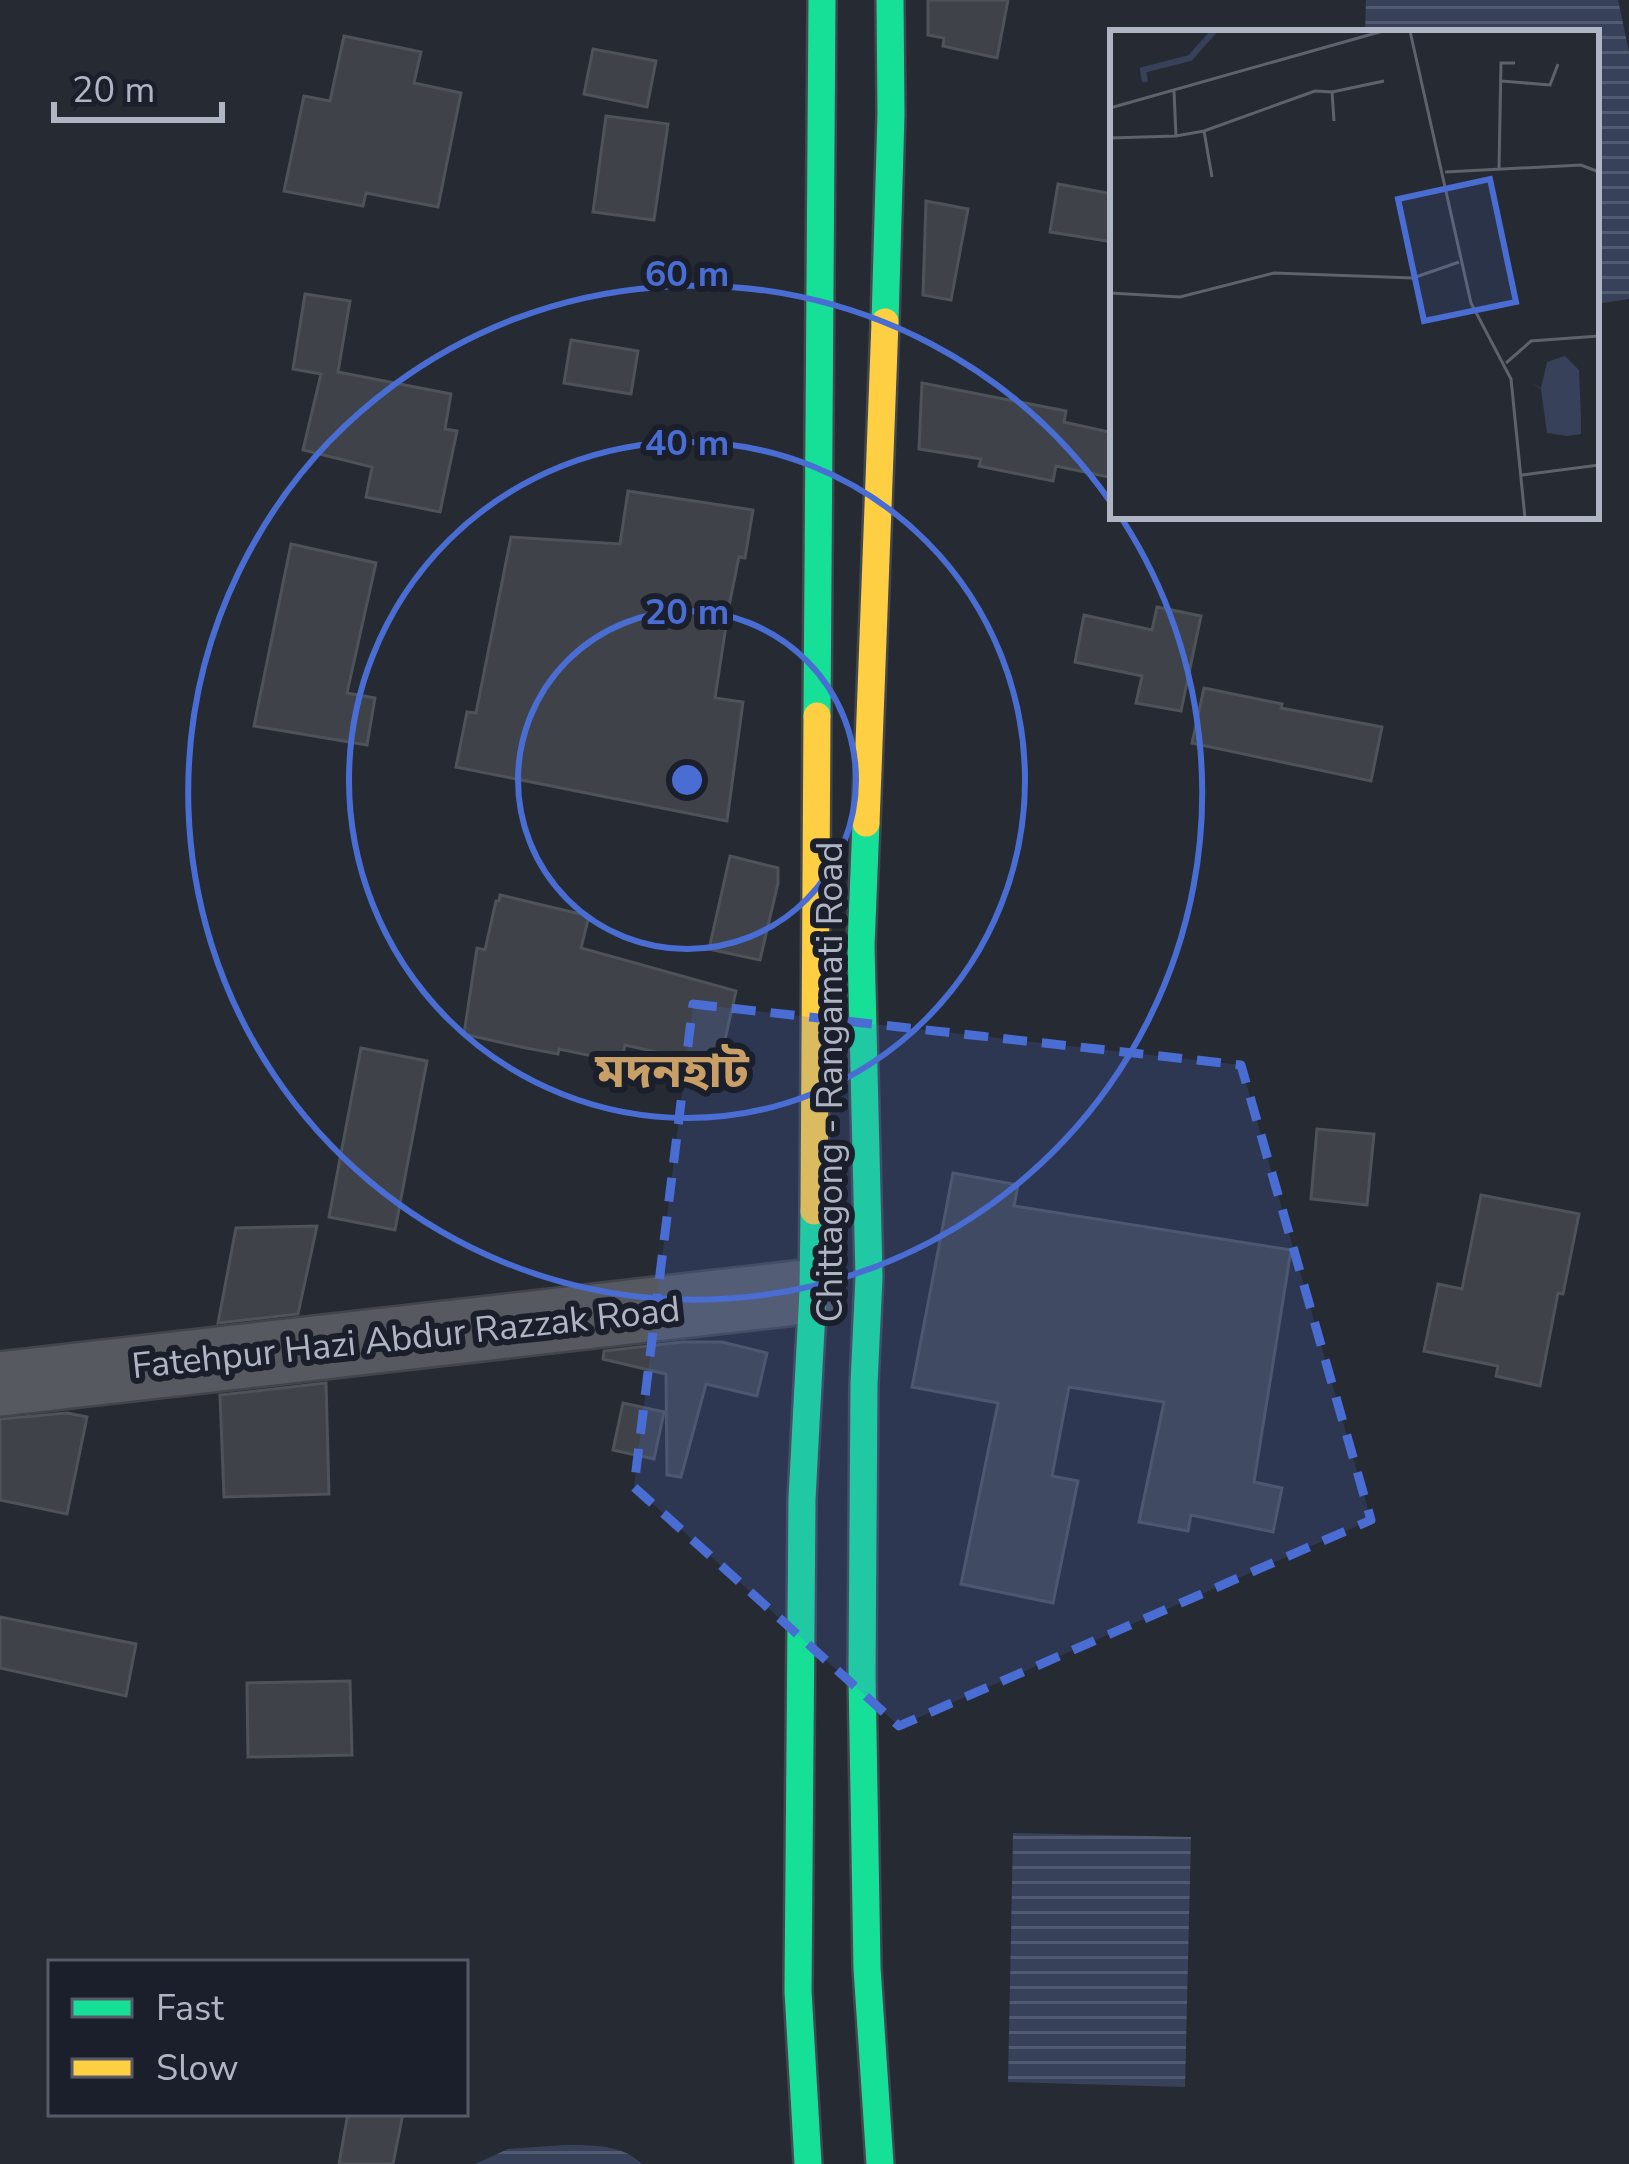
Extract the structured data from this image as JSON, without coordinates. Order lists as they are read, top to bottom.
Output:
{
  "streets": {
    "highway": ["Chittagong - Rangamati Road"],
    "street": ["Fatehpur Hazi Abdur Razzak Road"]
  },
  "crossings": [
    ["Chittagong - Rangamati Road", "Fatehpur Hazi Abdur Razzak Road"]
  ],
  "districts": ["মদনহাট"],
  "legend": ["Fast", "Slow"],
  "scale_bar": "20 m",
  "rings": ["60 m", "40 m", "20 m"]
}
